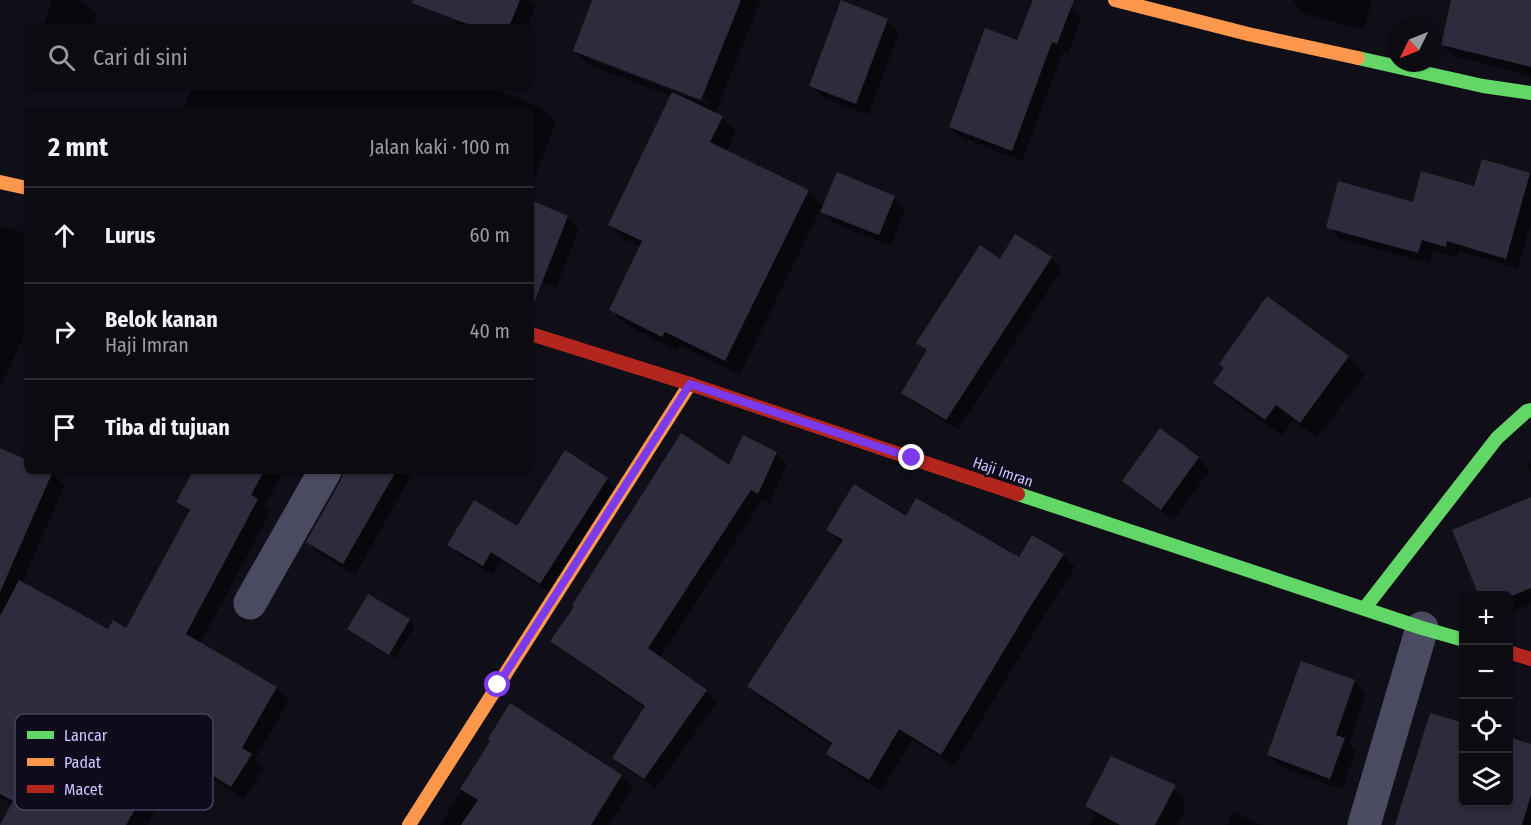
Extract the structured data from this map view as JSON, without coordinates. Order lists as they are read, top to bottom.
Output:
{
  "streets": {
    "street": ["Haji Imran"]
  },
  "legend": ["Lancar", "Padat", "Macet"],
  "north": "bottom left",
  "page": {
    "search": "Cari di sini",
    "heading": ["2 mnt", "Jalan kaki · 100 m"],
    "list": [
      ["Lurus", "60 m"],
      ["Belok kanan", "Haji Imran", "40 m"],
      "Tiba di tujuan"
    ],
    "map_buttons": ["+", "−"]
  }
}
